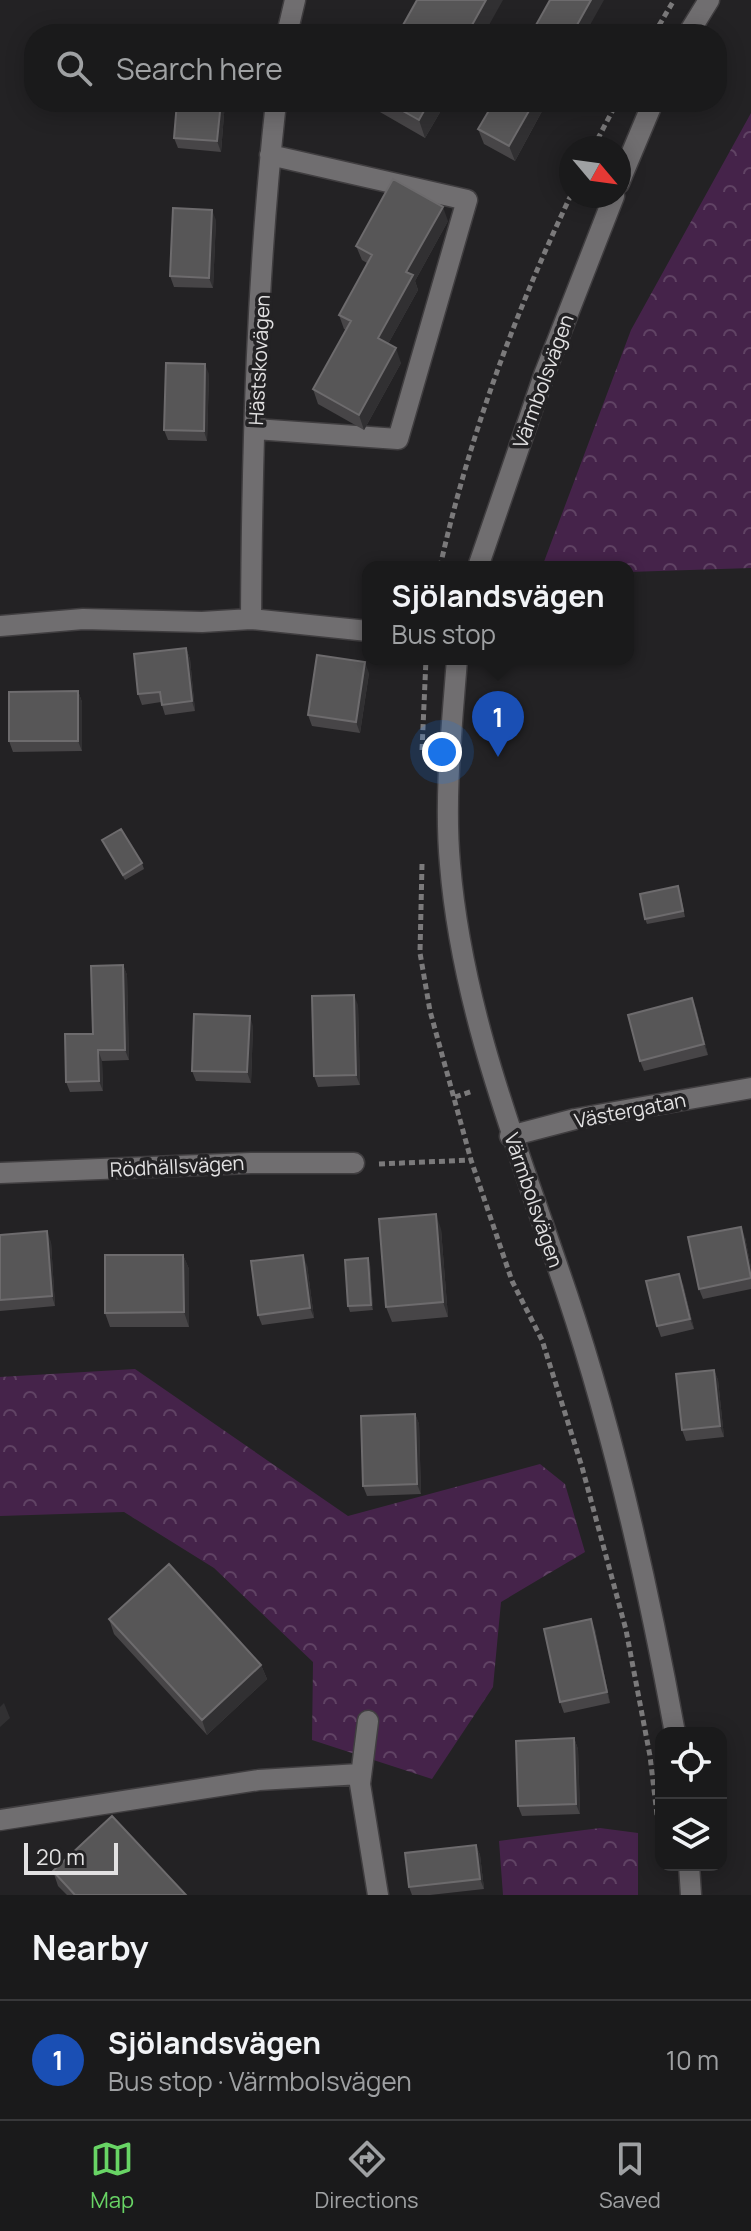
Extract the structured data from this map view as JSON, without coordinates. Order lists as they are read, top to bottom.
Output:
{
  "streets": {
    "street": [
      "Hästskovägen",
      "Värmbolsvägen",
      "Västergatan",
      "Rödhällsvägen"
    ]
  },
  "crossings": [
    ["Värmbolsvägen", "Västergatan"]
  ],
  "scale_bar": "20 m",
  "north": "bottom right",
  "page": {
    "search": "Search here",
    "popup": ["Sjölandsvägen", "Bus stop"],
    "pins": "1",
    "scale": "20 m",
    "heading": "Nearby",
    "list": [
      {
        "mark": "1",
        "name": "Sjölandsvägen",
        "note": "Bus stop · Värmbolsvägen",
        "value": "10 m"
      }
    ],
    "nav": ["Map", "Directions", "Saved"]
  }
}
